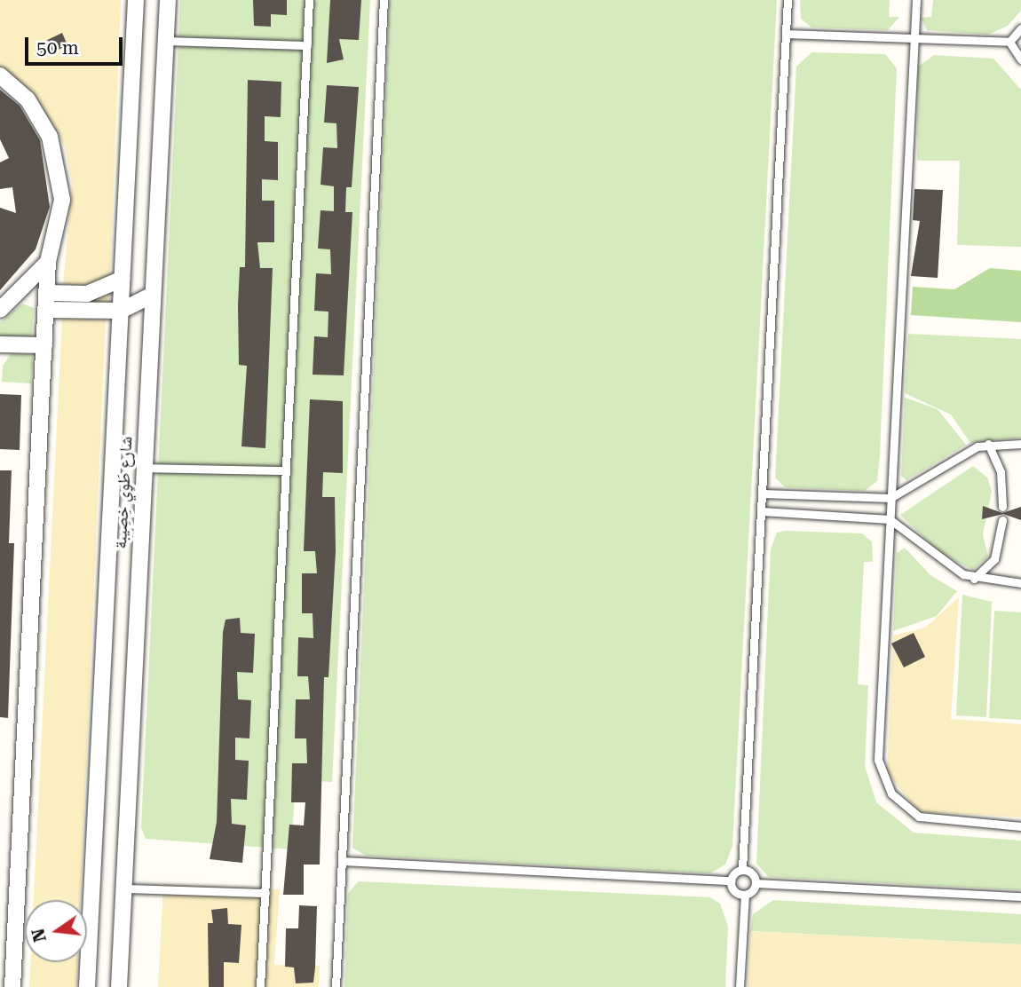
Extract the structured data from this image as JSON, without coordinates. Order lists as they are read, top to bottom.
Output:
{
  "streets": {
    "street": ["شارع طَوِي خِصِيبة"]
  },
  "scale_bar": "50 m",
  "north": "left"
}
